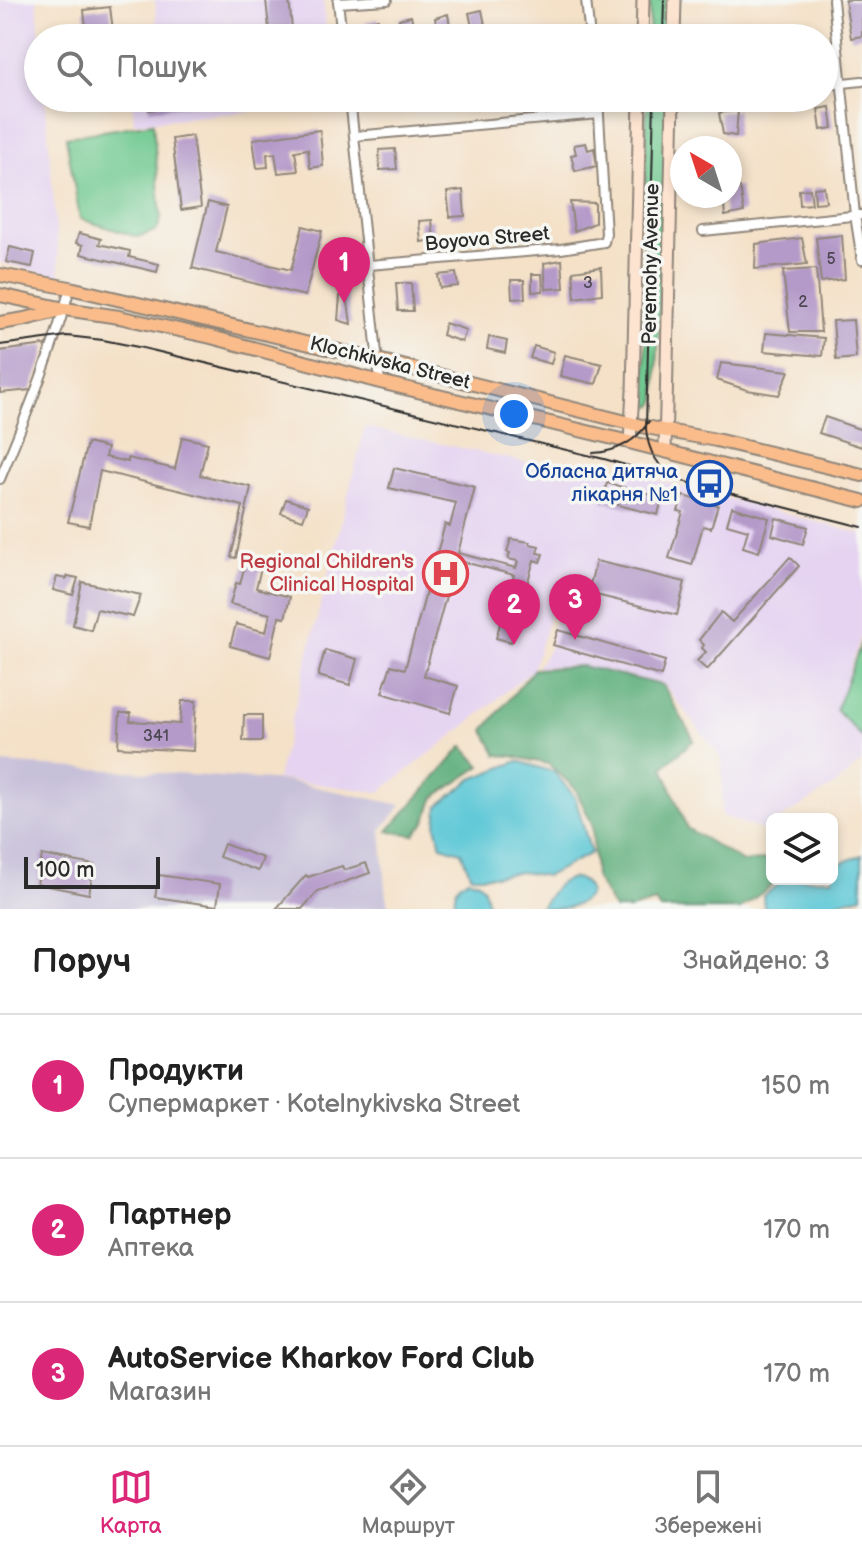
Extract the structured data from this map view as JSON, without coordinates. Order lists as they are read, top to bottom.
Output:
{
  "streets": {
    "main road": ["Peremohy Avenue", "Klochkivska Street"],
    "street": ["Boyova Street"]
  },
  "crossings": [
    ["Peremohy Avenue", "Klochkivska Street"]
  ],
  "places": {
    "bus stop": ["Обласна дитяча лікарня №1"],
    "hospital": ["Regional Children's Clinical Hospital"]
  },
  "house_numbers": [
    "5",
    "3",
    "2",
    "341"
  ],
  "scale_bar": "100 m",
  "north": "top left",
  "page": {
    "search": "Пошук",
    "pins": ["1", "3", "2"],
    "scale": "100 m",
    "heading": ["Поруч", "Знайдено: 3"],
    "list": [
      {
        "mark": "1",
        "name": "Продукти",
        "note": "Супермаркет · Kotelnykivska Street",
        "value": "150 m"
      },
      {
        "mark": "2",
        "name": "Партнер",
        "note": "Аптека",
        "value": "170 m"
      },
      {
        "mark": "3",
        "name": "AutoService Kharkov Ford Club",
        "note": "Магазин",
        "value": "170 m"
      }
    ],
    "nav": ["Карта", "Маршрут", "Збережені"]
  }
}
